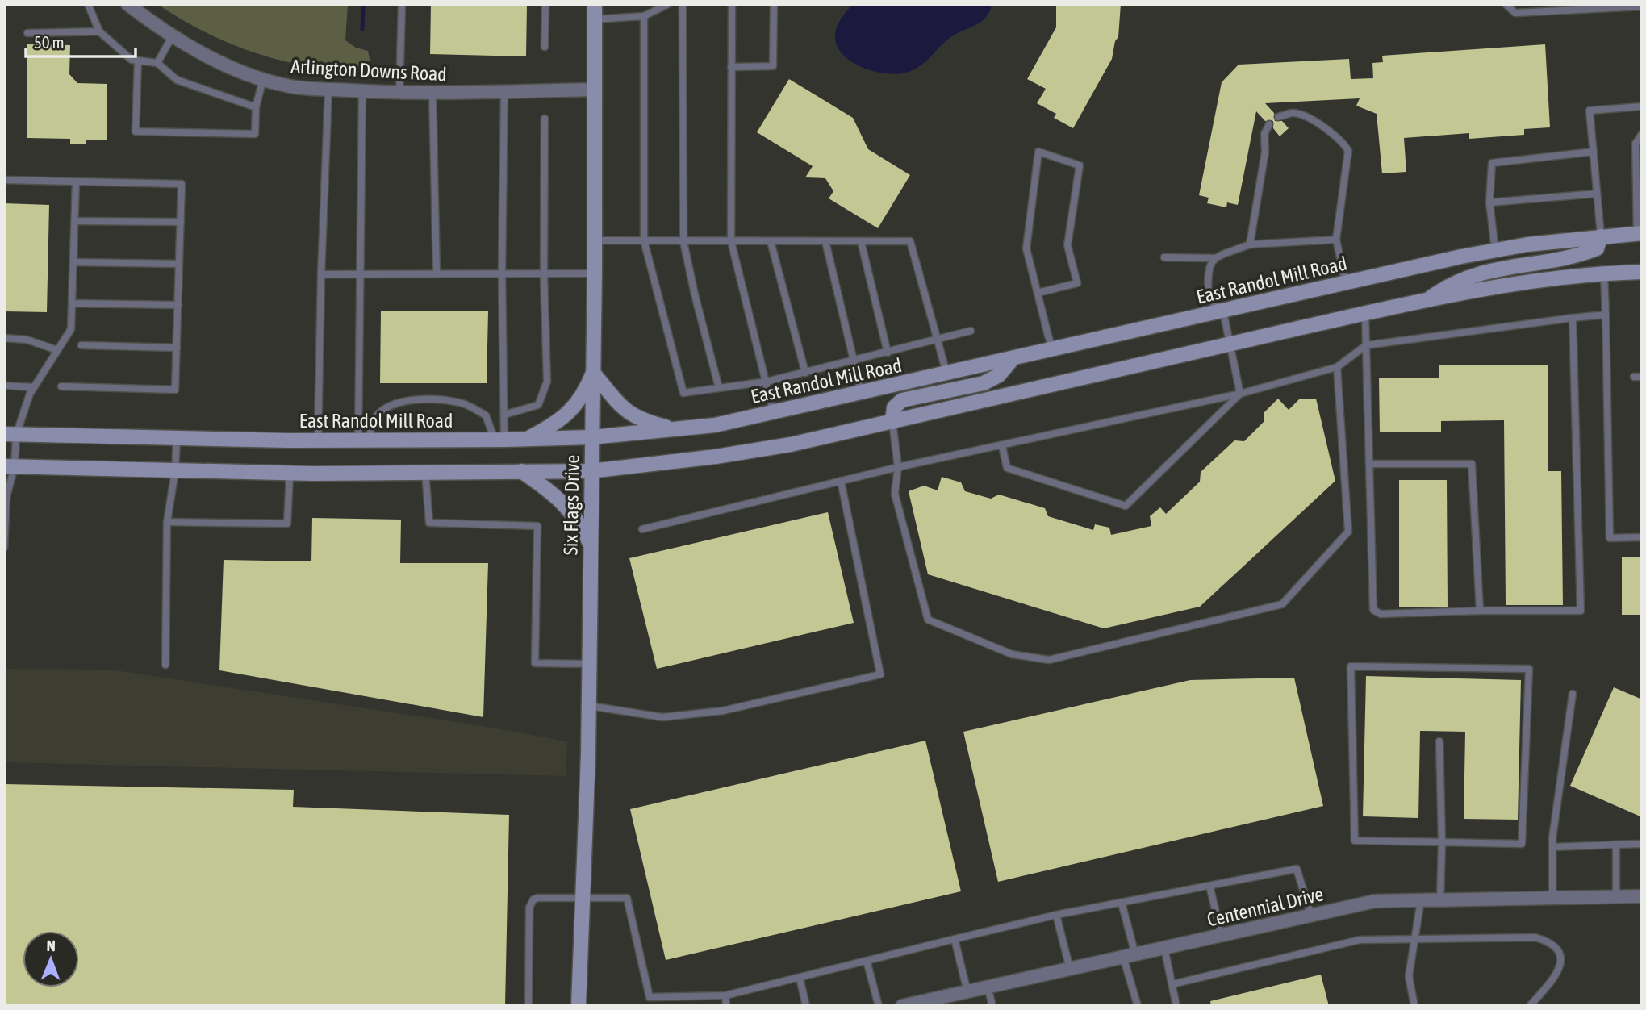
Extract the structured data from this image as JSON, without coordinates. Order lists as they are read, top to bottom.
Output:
{
  "streets": {
    "main road": ["East Randol Mill Road", "Six Flags Drive"],
    "street": ["Arlington Downs Road", "Centennial Drive"]
  },
  "crossings": [
    ["Arlington Downs Road", "Six Flags Drive"],
    ["East Randol Mill Road", "Six Flags Drive"]
  ],
  "scale_bar": "50 m",
  "north": "top"
}
